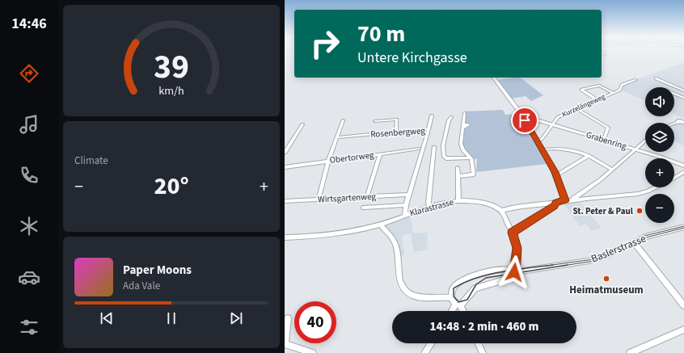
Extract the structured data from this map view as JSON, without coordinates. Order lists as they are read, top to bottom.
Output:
{
  "streets": {
    "main road": ["Grabenring"],
    "street": [
      "Kurzelängeweg",
      "Rosenbergweg",
      "Obertorweg",
      "Wirtsgartenweg",
      "Klarastrasse",
      "Baslerstrasse"
    ]
  },
  "crossings": [
    ["Kurzelängeweg", "Grabenring"],
    ["Rosenbergweg", "Wirtsgartenweg"],
    ["Rosenbergweg", "Klarastrasse"]
  ],
  "places": ["St. Peter & Paul", "Heimatmuseum"],
  "page": {
    "tabs": "14:46",
    "turn": ["70 m", "Untere Kirchgasse"],
    "map_buttons": ["+", "−"],
    "tile": "Climate",
    "heat": ["−", "20°", "+"],
    "song": ["Paper Moons", "Ada Vale"],
    "limit": "40",
    "trip": "14:48 · 2 min · 460 m",
    "gauge": ["39", "km/h"]
  }
}
